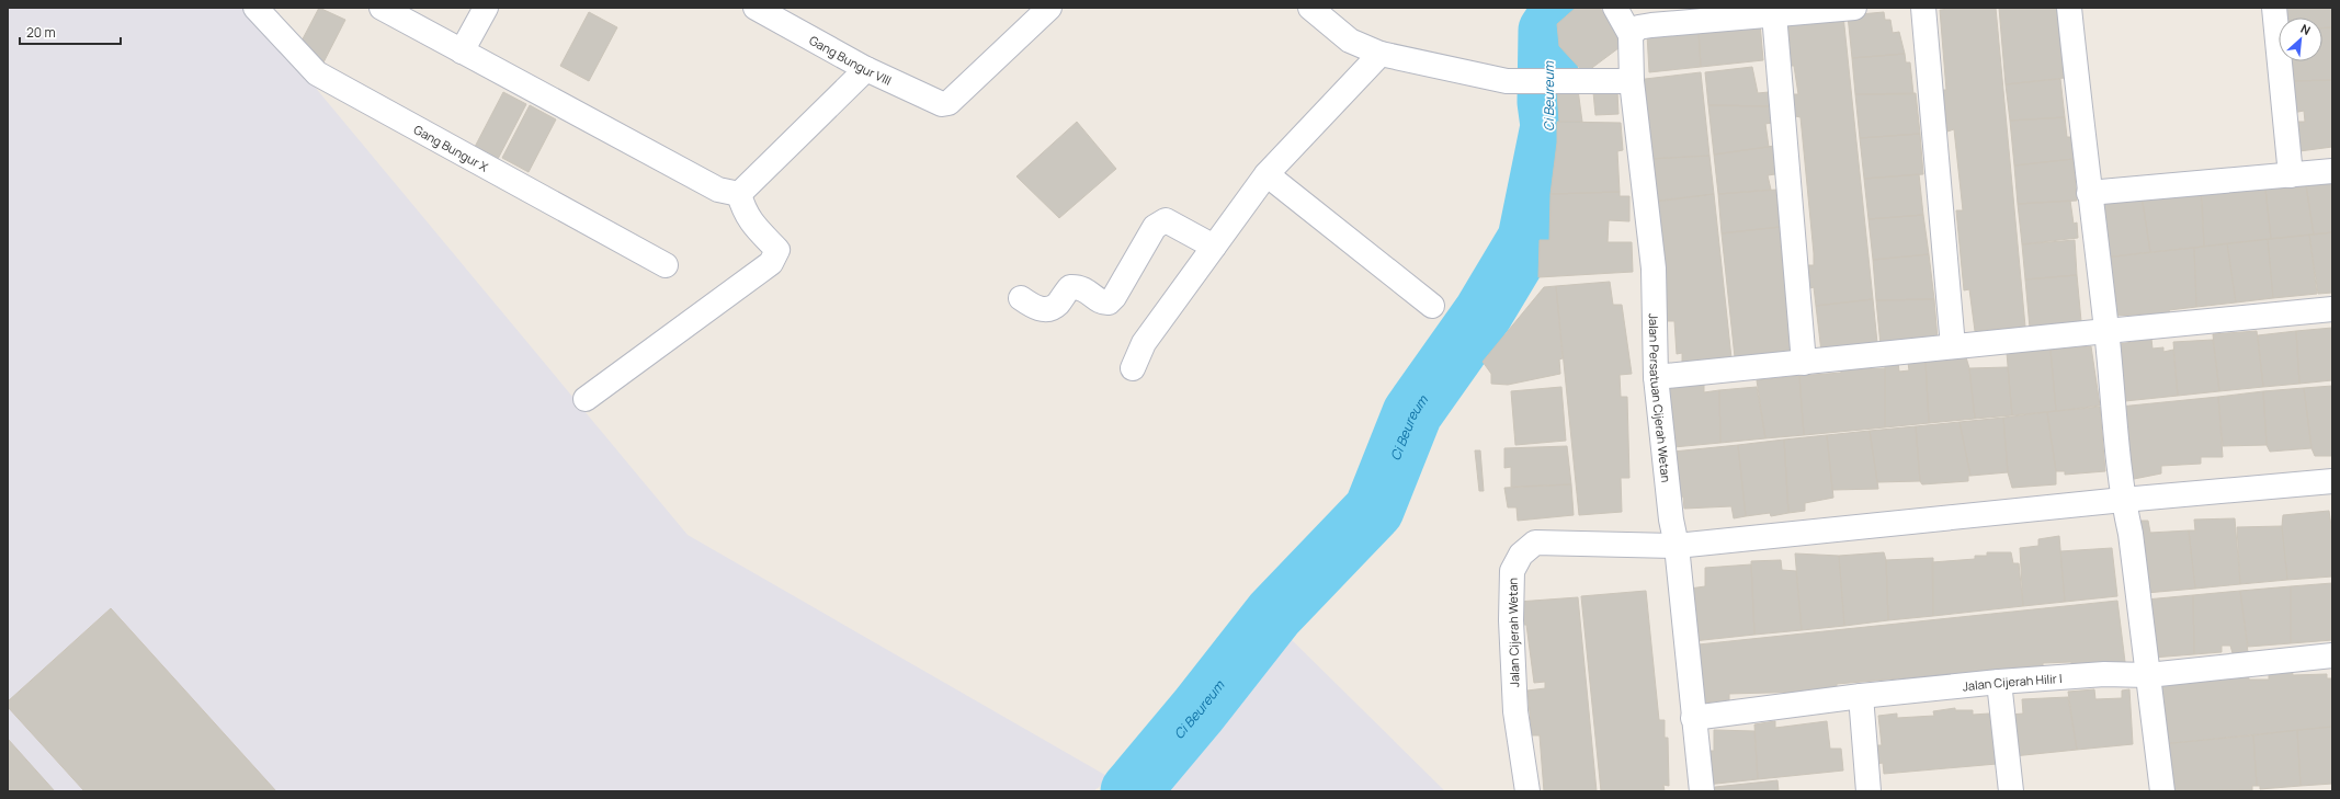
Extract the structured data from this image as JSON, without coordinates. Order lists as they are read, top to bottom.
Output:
{
  "streets": {
    "street": [
      "Gang Bungur VIII",
      "Gang Bungur X",
      "Jalan Persatuan Cijerah Wetan",
      "Jalan Cijerah Wetan",
      "Jalan Cijerah Hilir I"
    ]
  },
  "crossings": [
    ["Jalan Persatuan Cijerah Wetan", "Jalan Cijerah Wetan"],
    ["Jalan Persatuan Cijerah Wetan", "Jalan Cijerah Hilir I"]
  ],
  "water": ["Ci Beureum"],
  "scale_bar": "20 m",
  "north": "top right"
}
